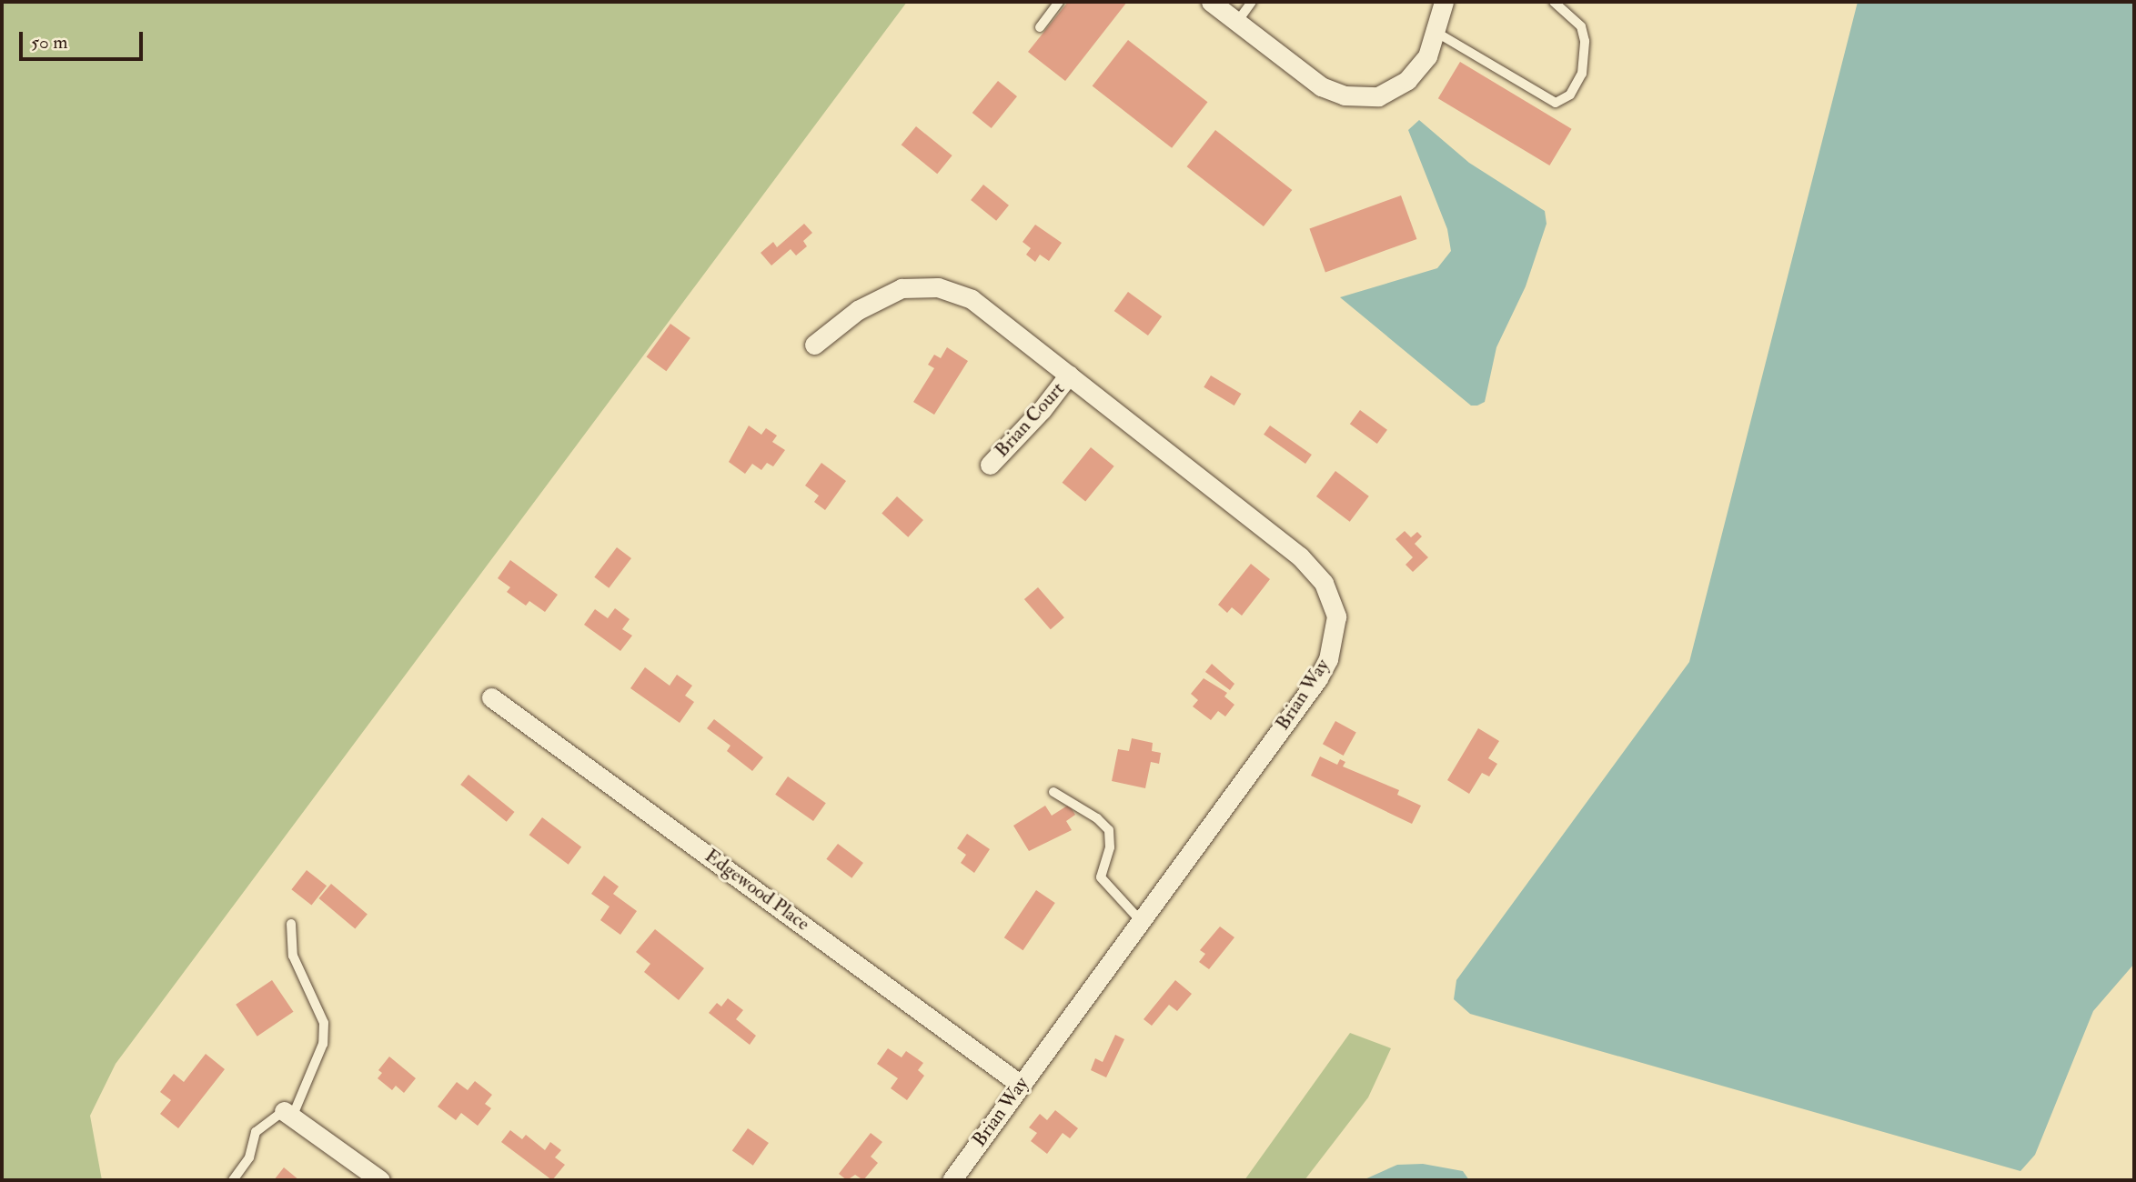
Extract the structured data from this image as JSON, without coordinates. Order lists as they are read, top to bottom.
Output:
{
  "streets": {
    "street": ["Brian Court", "Brian Way", "Edgewood Place"]
  },
  "crossings": [
    ["Brian Court", "Brian Way"],
    ["Brian Way", "Edgewood Place"]
  ],
  "scale_bar": "50 m"
}
